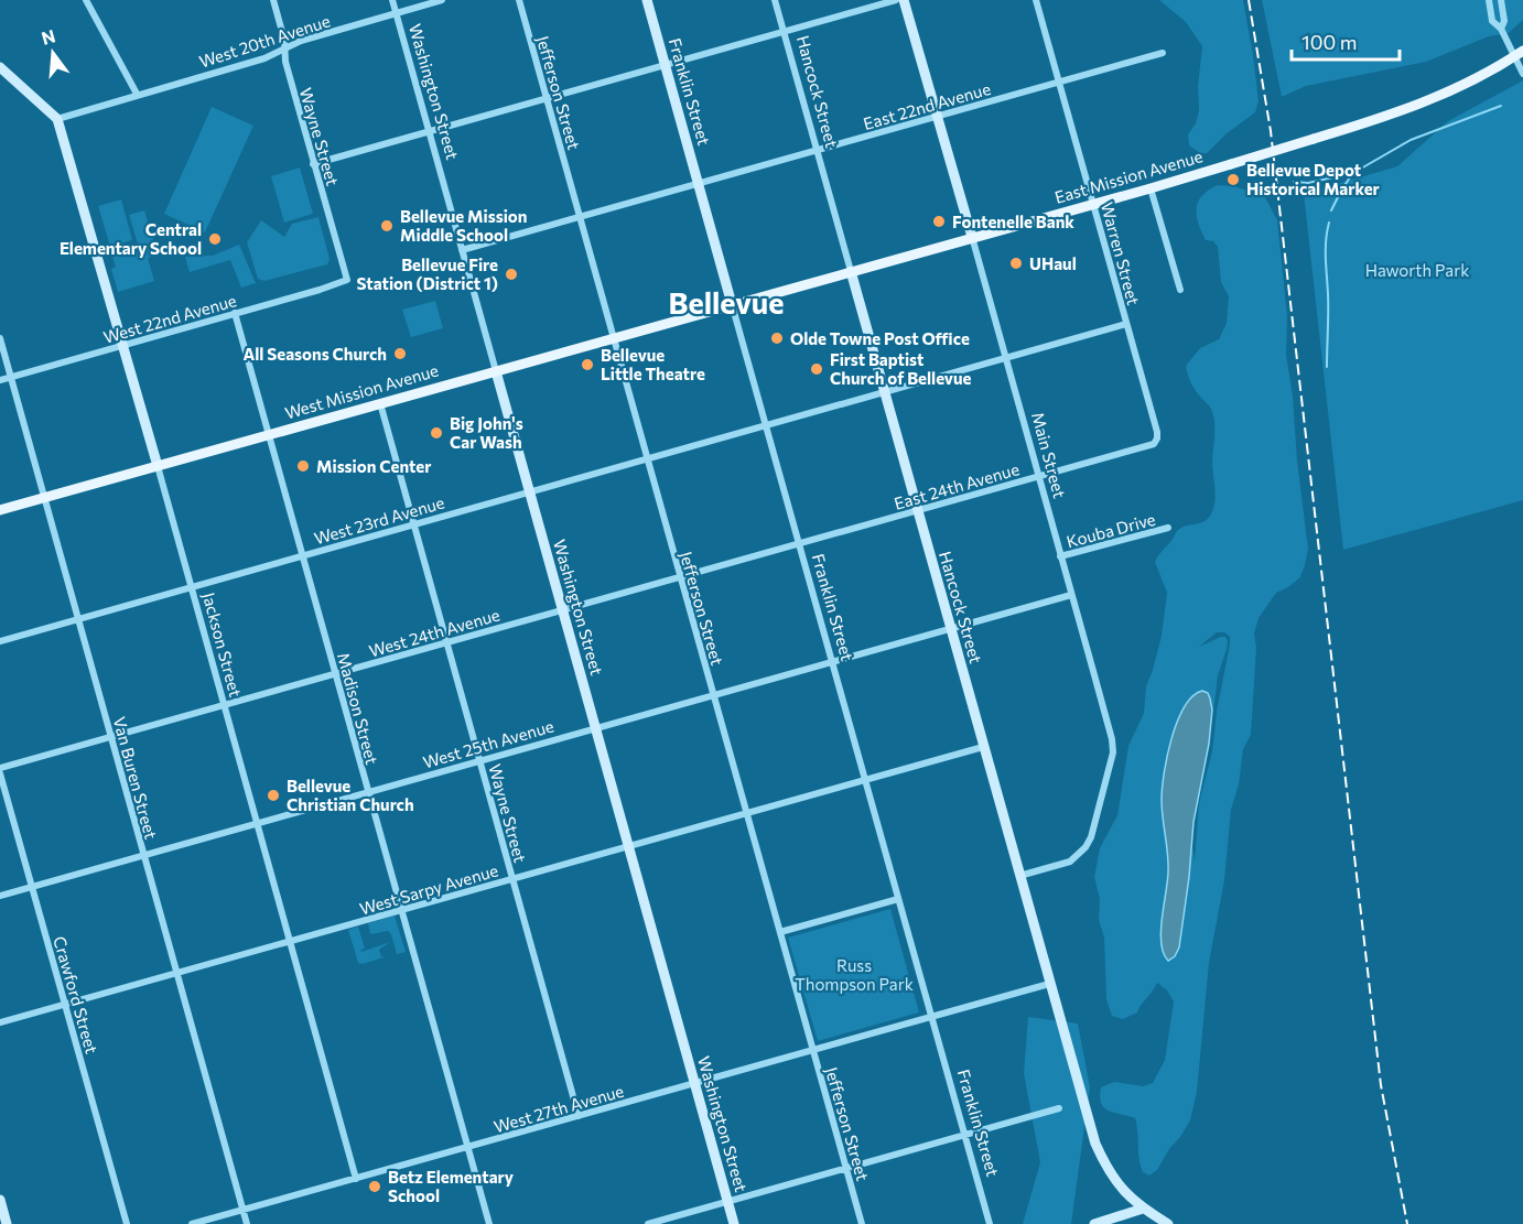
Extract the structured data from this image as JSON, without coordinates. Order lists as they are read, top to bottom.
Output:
{
  "streets": {
    "main road": ["East Mission Avenue", "West Mission Avenue"],
    "street": [
      "West 20th Avenue",
      "Washington Street",
      "Franklin Street",
      "Hancock Street",
      "Jefferson Street",
      "East 22nd Avenue",
      "Wayne Street",
      "Warren Street",
      "West 22nd Avenue",
      "Main Street",
      "East 24th Avenue",
      "West 23rd Avenue",
      "Kouba Drive",
      "West 24th Avenue",
      "Jackson Street",
      "Madison Street",
      "West 25th Avenue",
      "Van Buren Street",
      "West Sarpy Avenue",
      "Crawford Street",
      "West 27th Avenue"
    ]
  },
  "crossings": [
    ["West 20th Avenue", "Washington Street"],
    ["West 20th Avenue", "Wayne Street"],
    ["West 20th Avenue", "Jackson Street"],
    ["Washington Street", "West Mission Avenue"],
    ["Washington Street", "West 23rd Avenue"],
    ["Washington Street", "West 24th Avenue"],
    ["Washington Street", "West 25th Avenue"],
    ["Washington Street", "West Sarpy Avenue"],
    ["Washington Street", "West 27th Avenue"],
    ["Franklin Street", "East 22nd Avenue"],
    ["Franklin Street", "East Mission Avenue"],
    ["Franklin Street", "West Mission Avenue"],
    ["Franklin Street", "East 24th Avenue"],
    ["Franklin Street", "West 23rd Avenue"],
    ["Franklin Street", "West 24th Avenue"],
    ["Franklin Street", "West 25th Avenue"],
    ["Franklin Street", "West Sarpy Avenue"],
    ["Franklin Street", "West 27th Avenue"],
    ["Hancock Street", "East 22nd Avenue"],
    ["Hancock Street", "East Mission Avenue"],
    ["Hancock Street", "Main Street"],
    ["Hancock Street", "East 24th Avenue"],
    ["Hancock Street", "West 23rd Avenue"],
    ["Hancock Street", "West 25th Avenue"],
    ["Hancock Street", "West Sarpy Avenue"],
    ["Hancock Street", "West 27th Avenue"],
    ["Jefferson Street", "West Mission Avenue"],
    ["Jefferson Street", "West 23rd Avenue"],
    ["Jefferson Street", "West 24th Avenue"],
    ["Jefferson Street", "West 25th Avenue"],
    ["Jefferson Street", "West Sarpy Avenue"],
    ["Jefferson Street", "West 27th Avenue"],
    ["East 22nd Avenue", "Warren Street"],
    ["East 22nd Avenue", "Main Street"],
    ["Wayne Street", "West 22nd Avenue"],
    ["Wayne Street", "West Mission Avenue"],
    ["Wayne Street", "West 23rd Avenue"],
    ["Wayne Street", "West 24th Avenue"],
    ["Wayne Street", "West 25th Avenue"],
    ["Wayne Street", "West Sarpy Avenue"],
    ["Wayne Street", "West 27th Avenue"],
    ["East Mission Avenue", "Warren Street"],
    ["East Mission Avenue", "West Mission Avenue"],
    ["East Mission Avenue", "Main Street"],
    ["Warren Street", "East 24th Avenue"],
    ["Warren Street", "West 23rd Avenue"],
    ["West 22nd Avenue", "Jackson Street"],
    ["West 22nd Avenue", "Madison Street"],
    ["West 22nd Avenue", "Van Buren Street"],
    ["West Mission Avenue", "Jackson Street"],
    ["West Mission Avenue", "Madison Street"],
    ["West Mission Avenue", "Van Buren Street"],
    ["Main Street", "East 24th Avenue"],
    ["Main Street", "West 23rd Avenue"],
    ["Main Street", "Kouba Drive"],
    ["Main Street", "West 25th Avenue"],
    ["East 24th Avenue", "West 24th Avenue"],
    ["West 23rd Avenue", "Jackson Street"],
    ["West 23rd Avenue", "Madison Street"],
    ["West 23rd Avenue", "Van Buren Street"],
    ["West 24th Avenue", "Jackson Street"],
    ["West 24th Avenue", "Madison Street"],
    ["West 24th Avenue", "Van Buren Street"],
    ["Jackson Street", "West 25th Avenue"],
    ["Jackson Street", "West Sarpy Avenue"],
    ["Jackson Street", "West 27th Avenue"],
    ["Madison Street", "West 25th Avenue"],
    ["Madison Street", "West Sarpy Avenue"],
    ["Madison Street", "West 27th Avenue"],
    ["West 25th Avenue", "Van Buren Street"],
    ["West 25th Avenue", "Crawford Street"],
    ["Van Buren Street", "West Sarpy Avenue"],
    ["Van Buren Street", "West 27th Avenue"],
    ["West Sarpy Avenue", "Crawford Street"]
  ],
  "districts": ["Bellevue"],
  "parks": ["Haworth Park", "Russ Thompson Park"],
  "places": [
    "Bellevue Depot Historical Marker",
    "Fontenelle Bank",
    "Bellevue Mission Middle School",
    "Central Elementary School",
    "UHaul",
    "Bellevue Fire Station (District 1)",
    "Olde Towne Post Office",
    "All Seasons Church",
    "Bellevue Little Theatre",
    "First Baptist Church of Bellevue",
    "Big John's Car Wash",
    "Mission Center",
    "Bellevue Christian Church",
    "Betz Elementary School"
  ],
  "scale_bar": "100 m",
  "north": "top"
}
